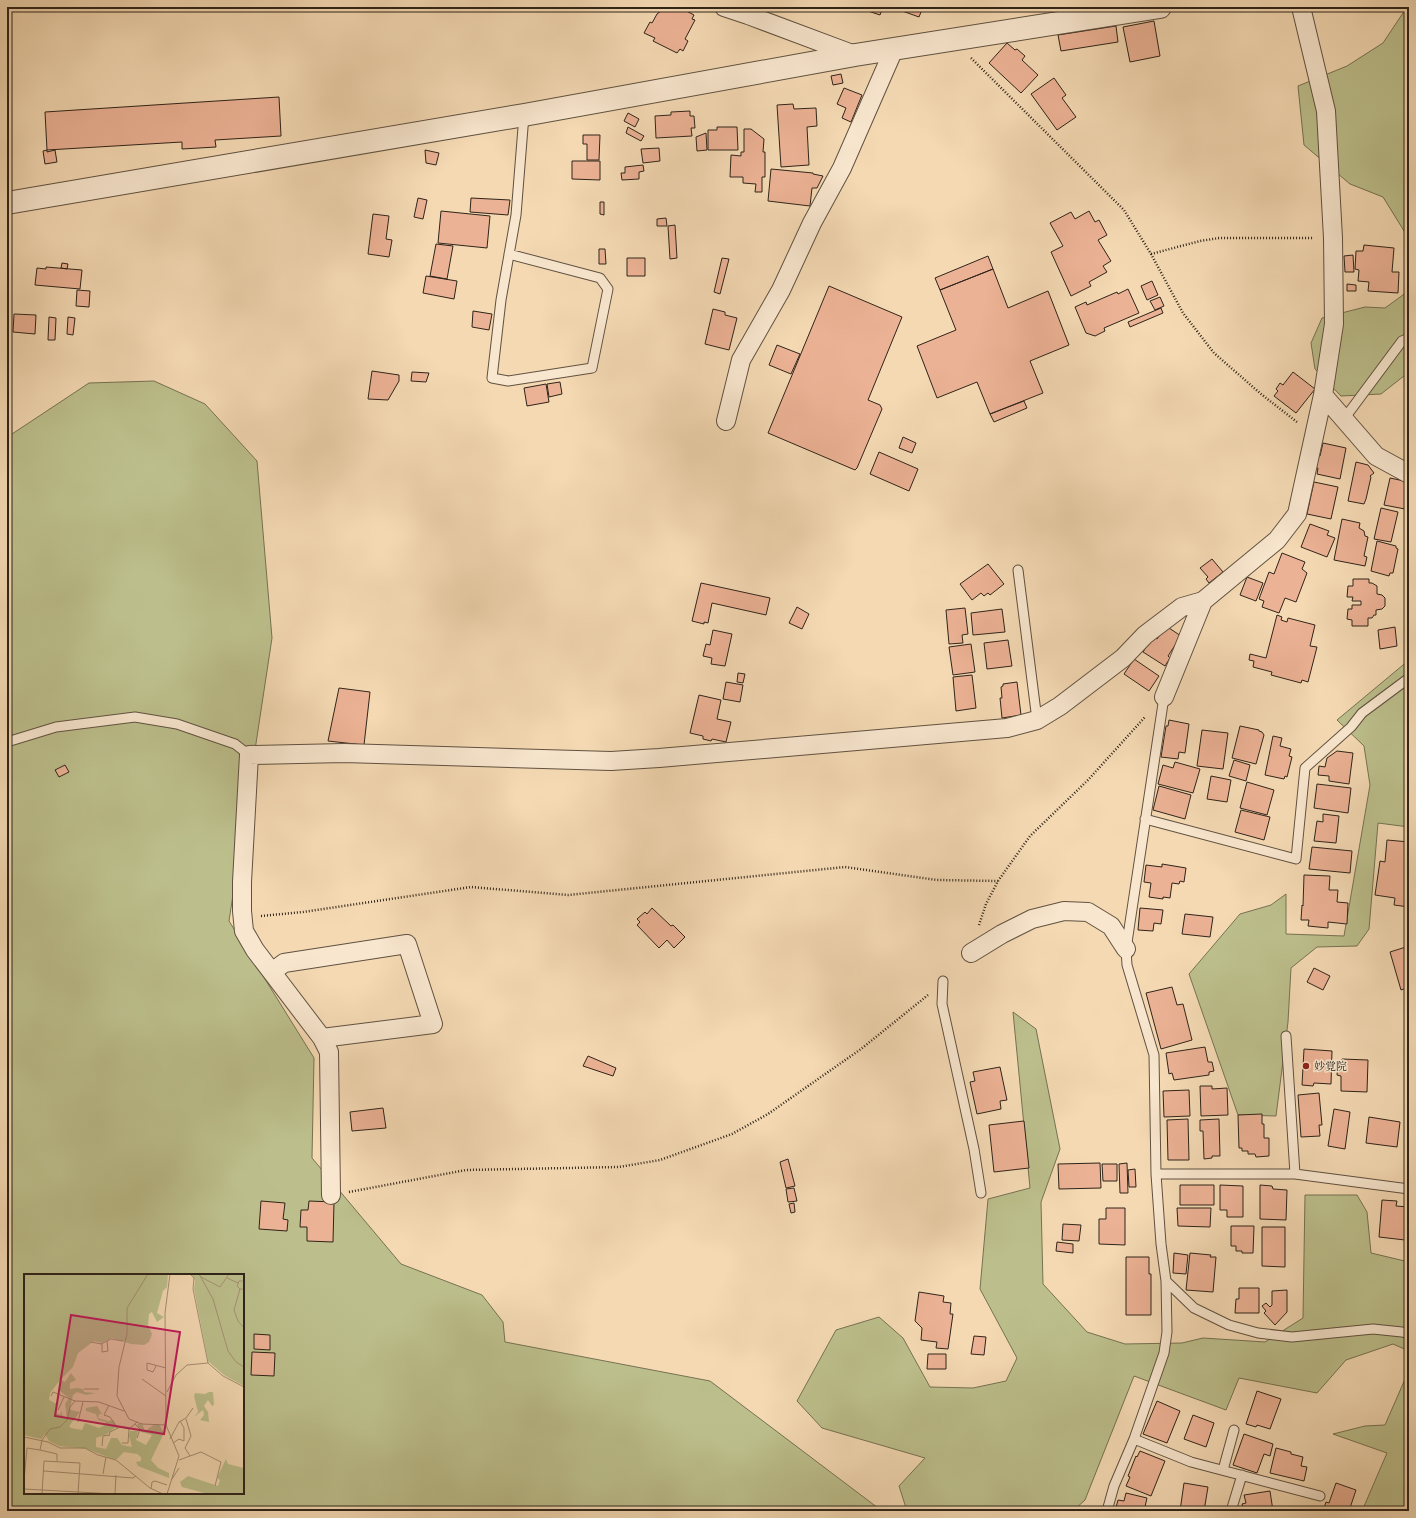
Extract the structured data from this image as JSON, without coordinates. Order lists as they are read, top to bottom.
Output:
{
  "places": ["妙覚院"]
}
